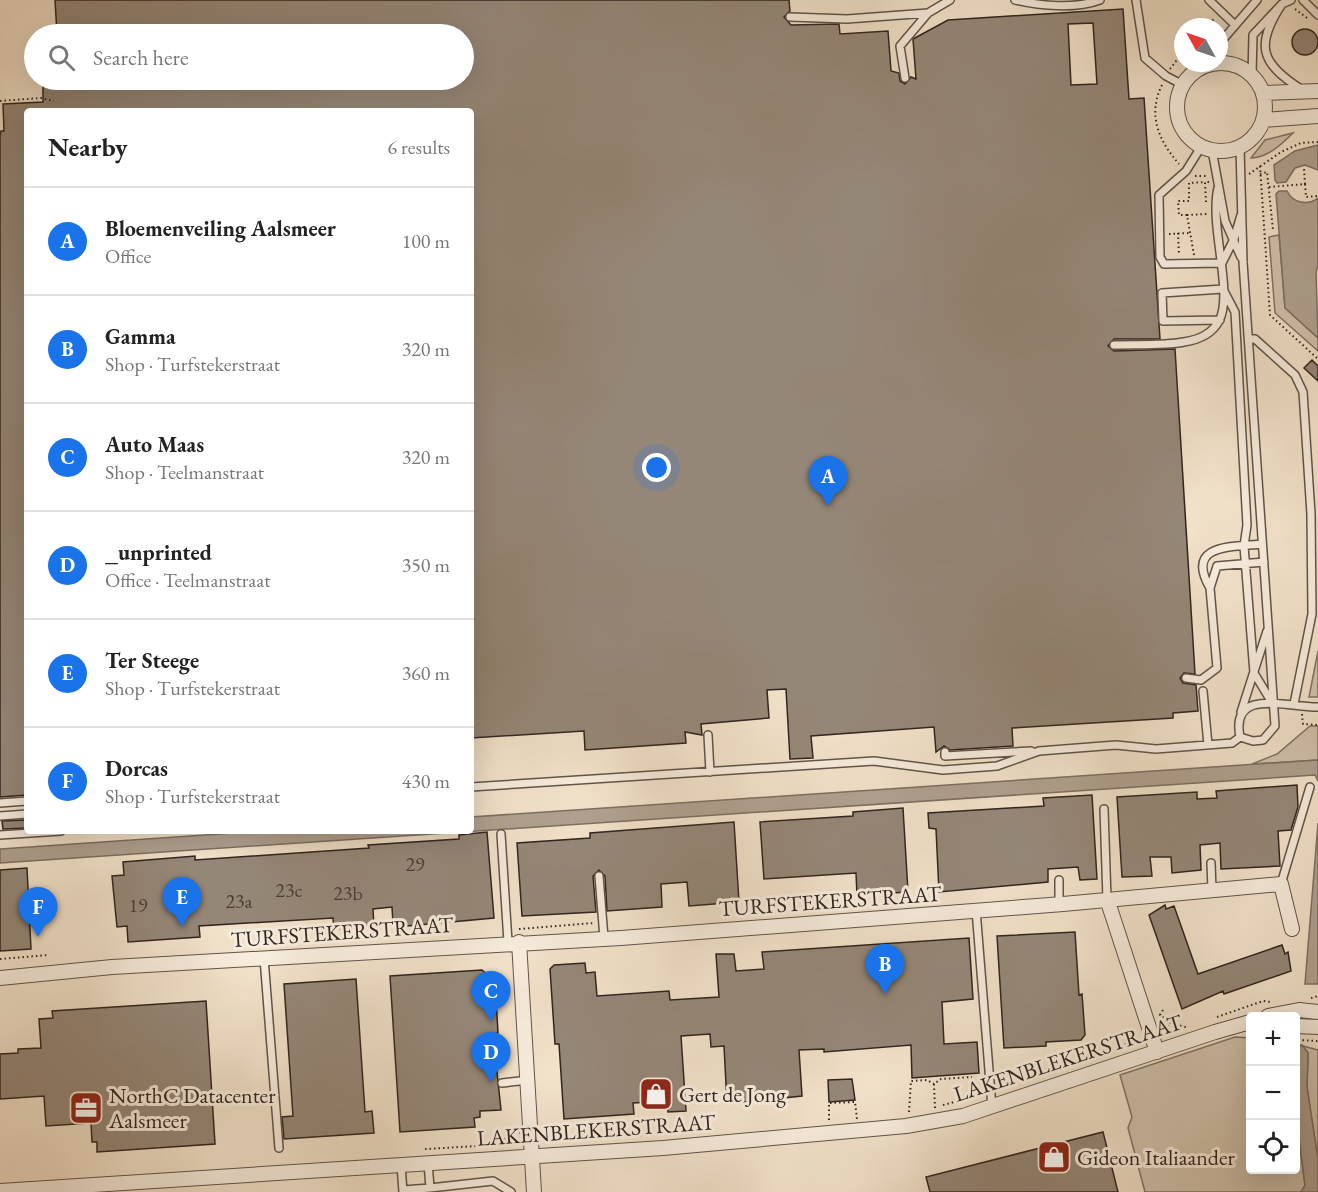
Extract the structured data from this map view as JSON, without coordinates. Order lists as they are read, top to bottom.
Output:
{
  "streets": {
    "street": ["TURFSTEKERSTRAAT", "LAKENBLEKERSTRAAT"]
  },
  "crossings": [
    ["TURFSTEKERSTRAAT", "LAKENBLEKERSTRAAT"]
  ],
  "places": {
    "shop": ["Gert de Jong", "Gideon Italiaander"],
    "office": ["NorthC Datacenter Aalsmeer"]
  },
  "house_numbers": [
    "29",
    "23c",
    "23b",
    "23a",
    "19"
  ],
  "north": "top left",
  "page": {
    "search": "Search here",
    "heading": ["Nearby", "6 results"],
    "list": [
      {
        "mark": "A",
        "name": "Bloemenveiling Aalsmeer",
        "note": "Office",
        "value": "100 m"
      },
      {
        "mark": "B",
        "name": "Gamma",
        "note": "Shop · Turfstekerstraat",
        "value": "320 m"
      },
      {
        "mark": "C",
        "name": "Auto Maas",
        "note": "Shop · Teelmanstraat",
        "value": "320 m"
      },
      {
        "mark": "D",
        "name": "_unprinted",
        "note": "Office · Teelmanstraat",
        "value": "350 m"
      },
      {
        "mark": "E",
        "name": "Ter Steege",
        "note": "Shop · Turfstekerstraat",
        "value": "360 m"
      },
      {
        "mark": "F",
        "name": "Dorcas",
        "note": "Shop · Turfstekerstraat",
        "value": "430 m"
      }
    ],
    "pins": [
      "A",
      "E",
      "F",
      "B",
      "C",
      "D"
    ],
    "map_buttons": ["+", "−"]
  }
}
